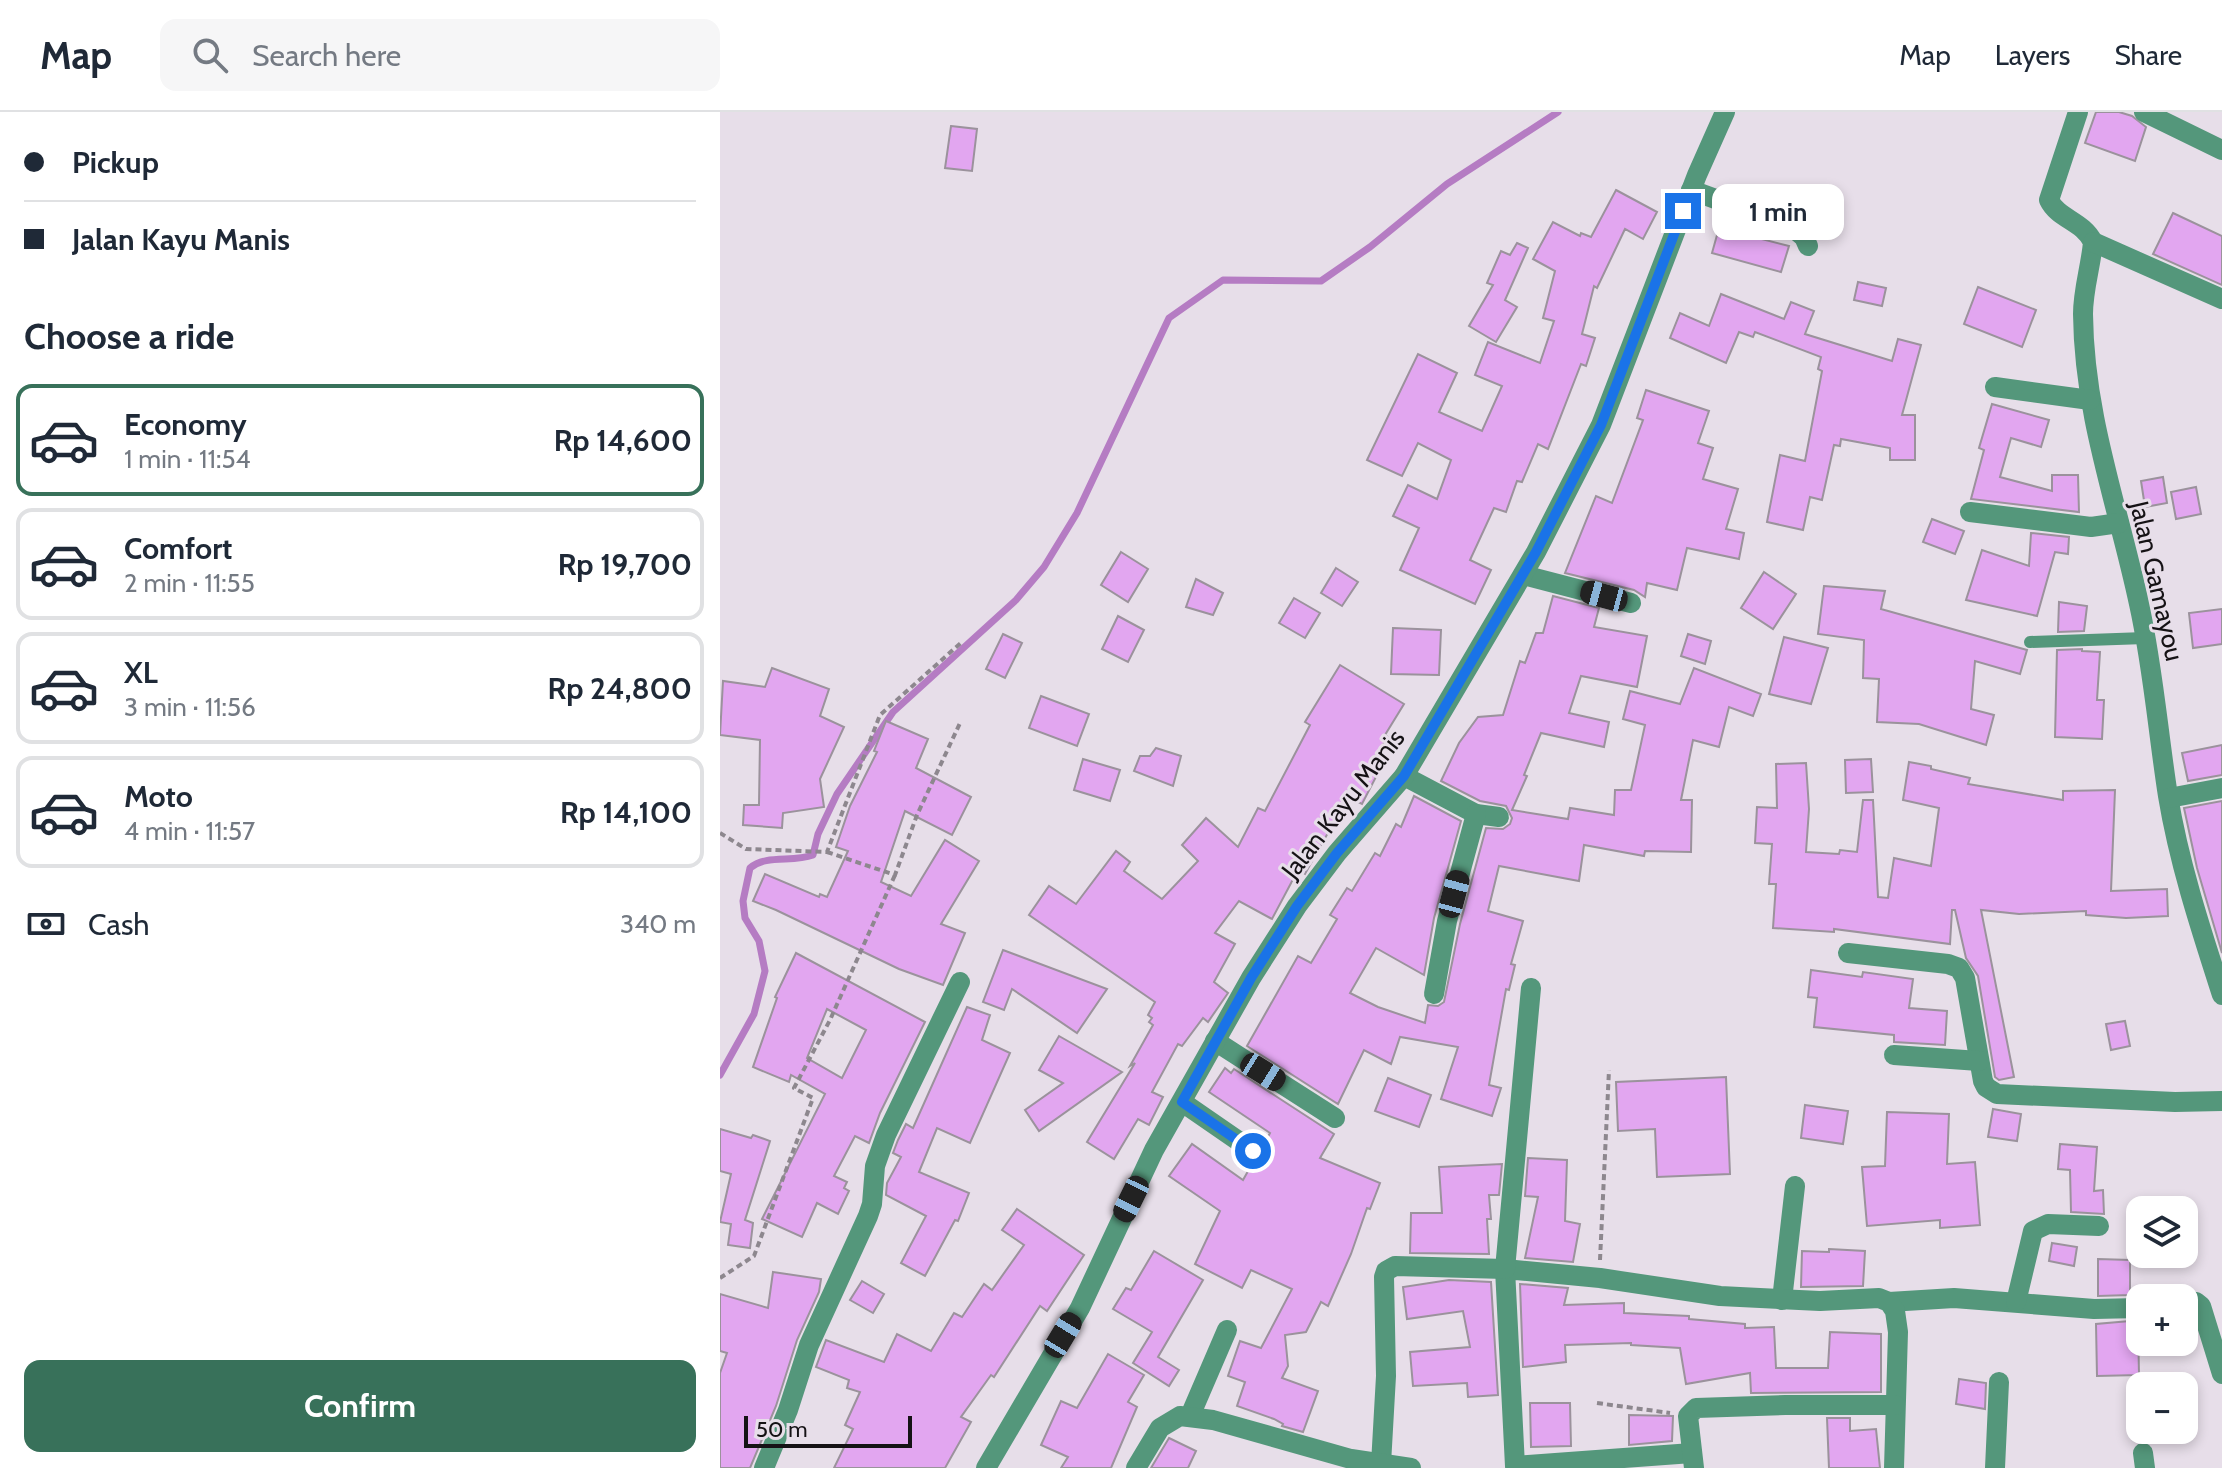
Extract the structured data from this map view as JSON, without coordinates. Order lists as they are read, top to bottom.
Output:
{
  "streets": {
    "street": ["Jalan Gamayou", "Jalan Kayu Manis"]
  },
  "scale_bar": "50 m",
  "page": {
    "header": "Map",
    "search": "Search here",
    "nav": ["Map", "Layers", "Share"],
    "banner": ["Pickup", "Jalan Kayu Manis"],
    "bubble": "1 min",
    "heading": "Choose a ride",
    "list": [
      {
        "name": "Economy",
        "note": "1 min · 11:54",
        "value": "Rp 14,600"
      },
      {
        "name": "Comfort",
        "note": "2 min · 11:55",
        "value": "Rp 19,700"
      },
      {
        "name": "XL",
        "note": "3 min · 11:56",
        "value": "Rp 24,800"
      },
      {
        "name": "Moto",
        "note": "4 min · 11:57",
        "value": "Rp 14,100"
      }
    ],
    "pay": ["Cash", "340 m"],
    "map_buttons": ["+", "−"],
    "buttons": "Confirm",
    "scale": "50 m"
  }
}
